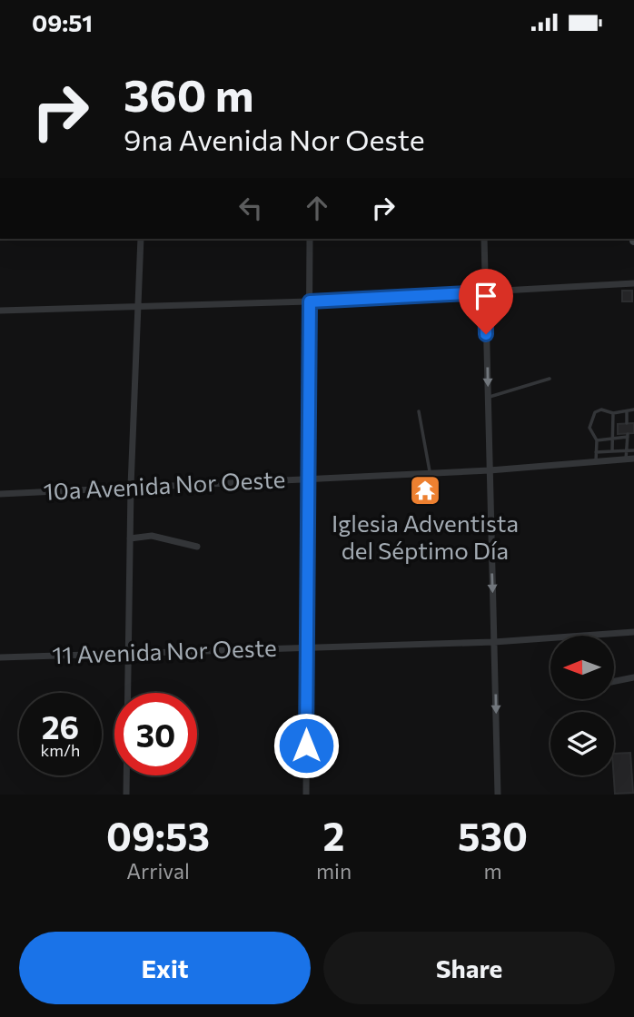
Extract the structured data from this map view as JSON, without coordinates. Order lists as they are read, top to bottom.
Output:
{
  "streets": {
    "street": ["10a Avenida Nor Oeste", "11 Avenida Nor Oeste"]
  },
  "places": {
    "temple": ["Iglesia Adventista del Séptimo Día"]
  },
  "north": "left",
  "page": {
    "status": "09:51",
    "turn": ["360 m", "9na Avenida Nor Oeste"],
    "speed": "26 km/h",
    "limit": "30",
    "eta": [
      "09:53",
      "Arrival",
      "2",
      "min",
      "530",
      "m"
    ],
    "buttons": ["Exit", "Share"]
  }
}
